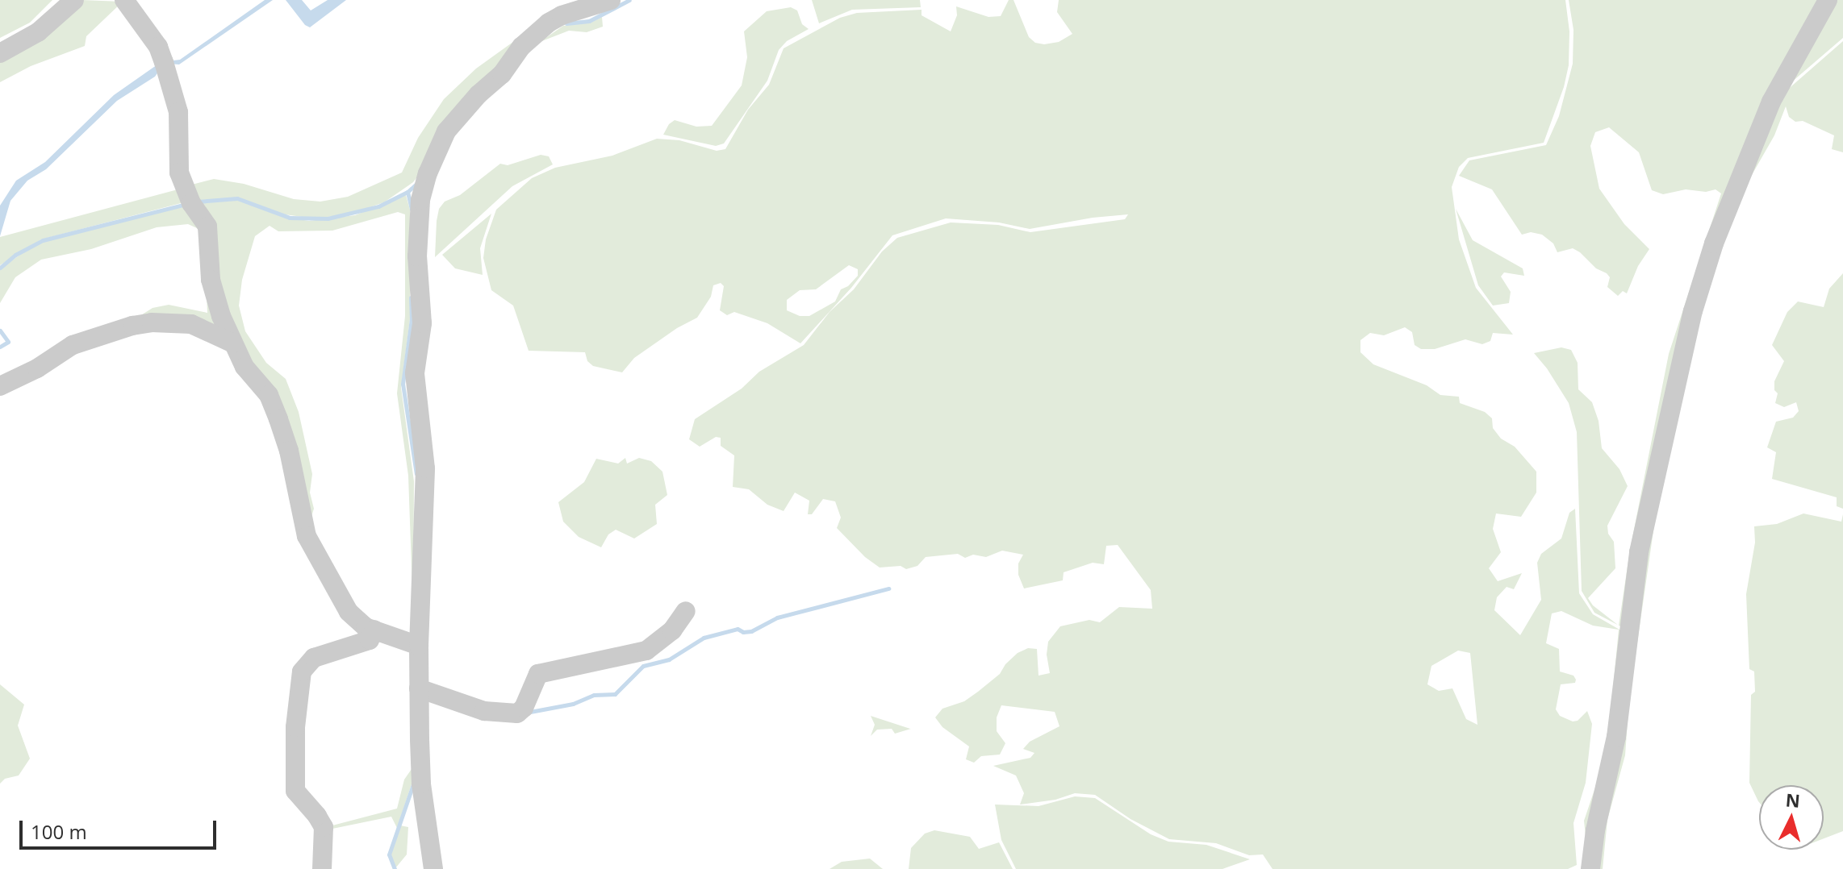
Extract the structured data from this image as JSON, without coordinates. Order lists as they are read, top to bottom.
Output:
{
  "scale_bar": "100 m",
  "north": "top"
}
